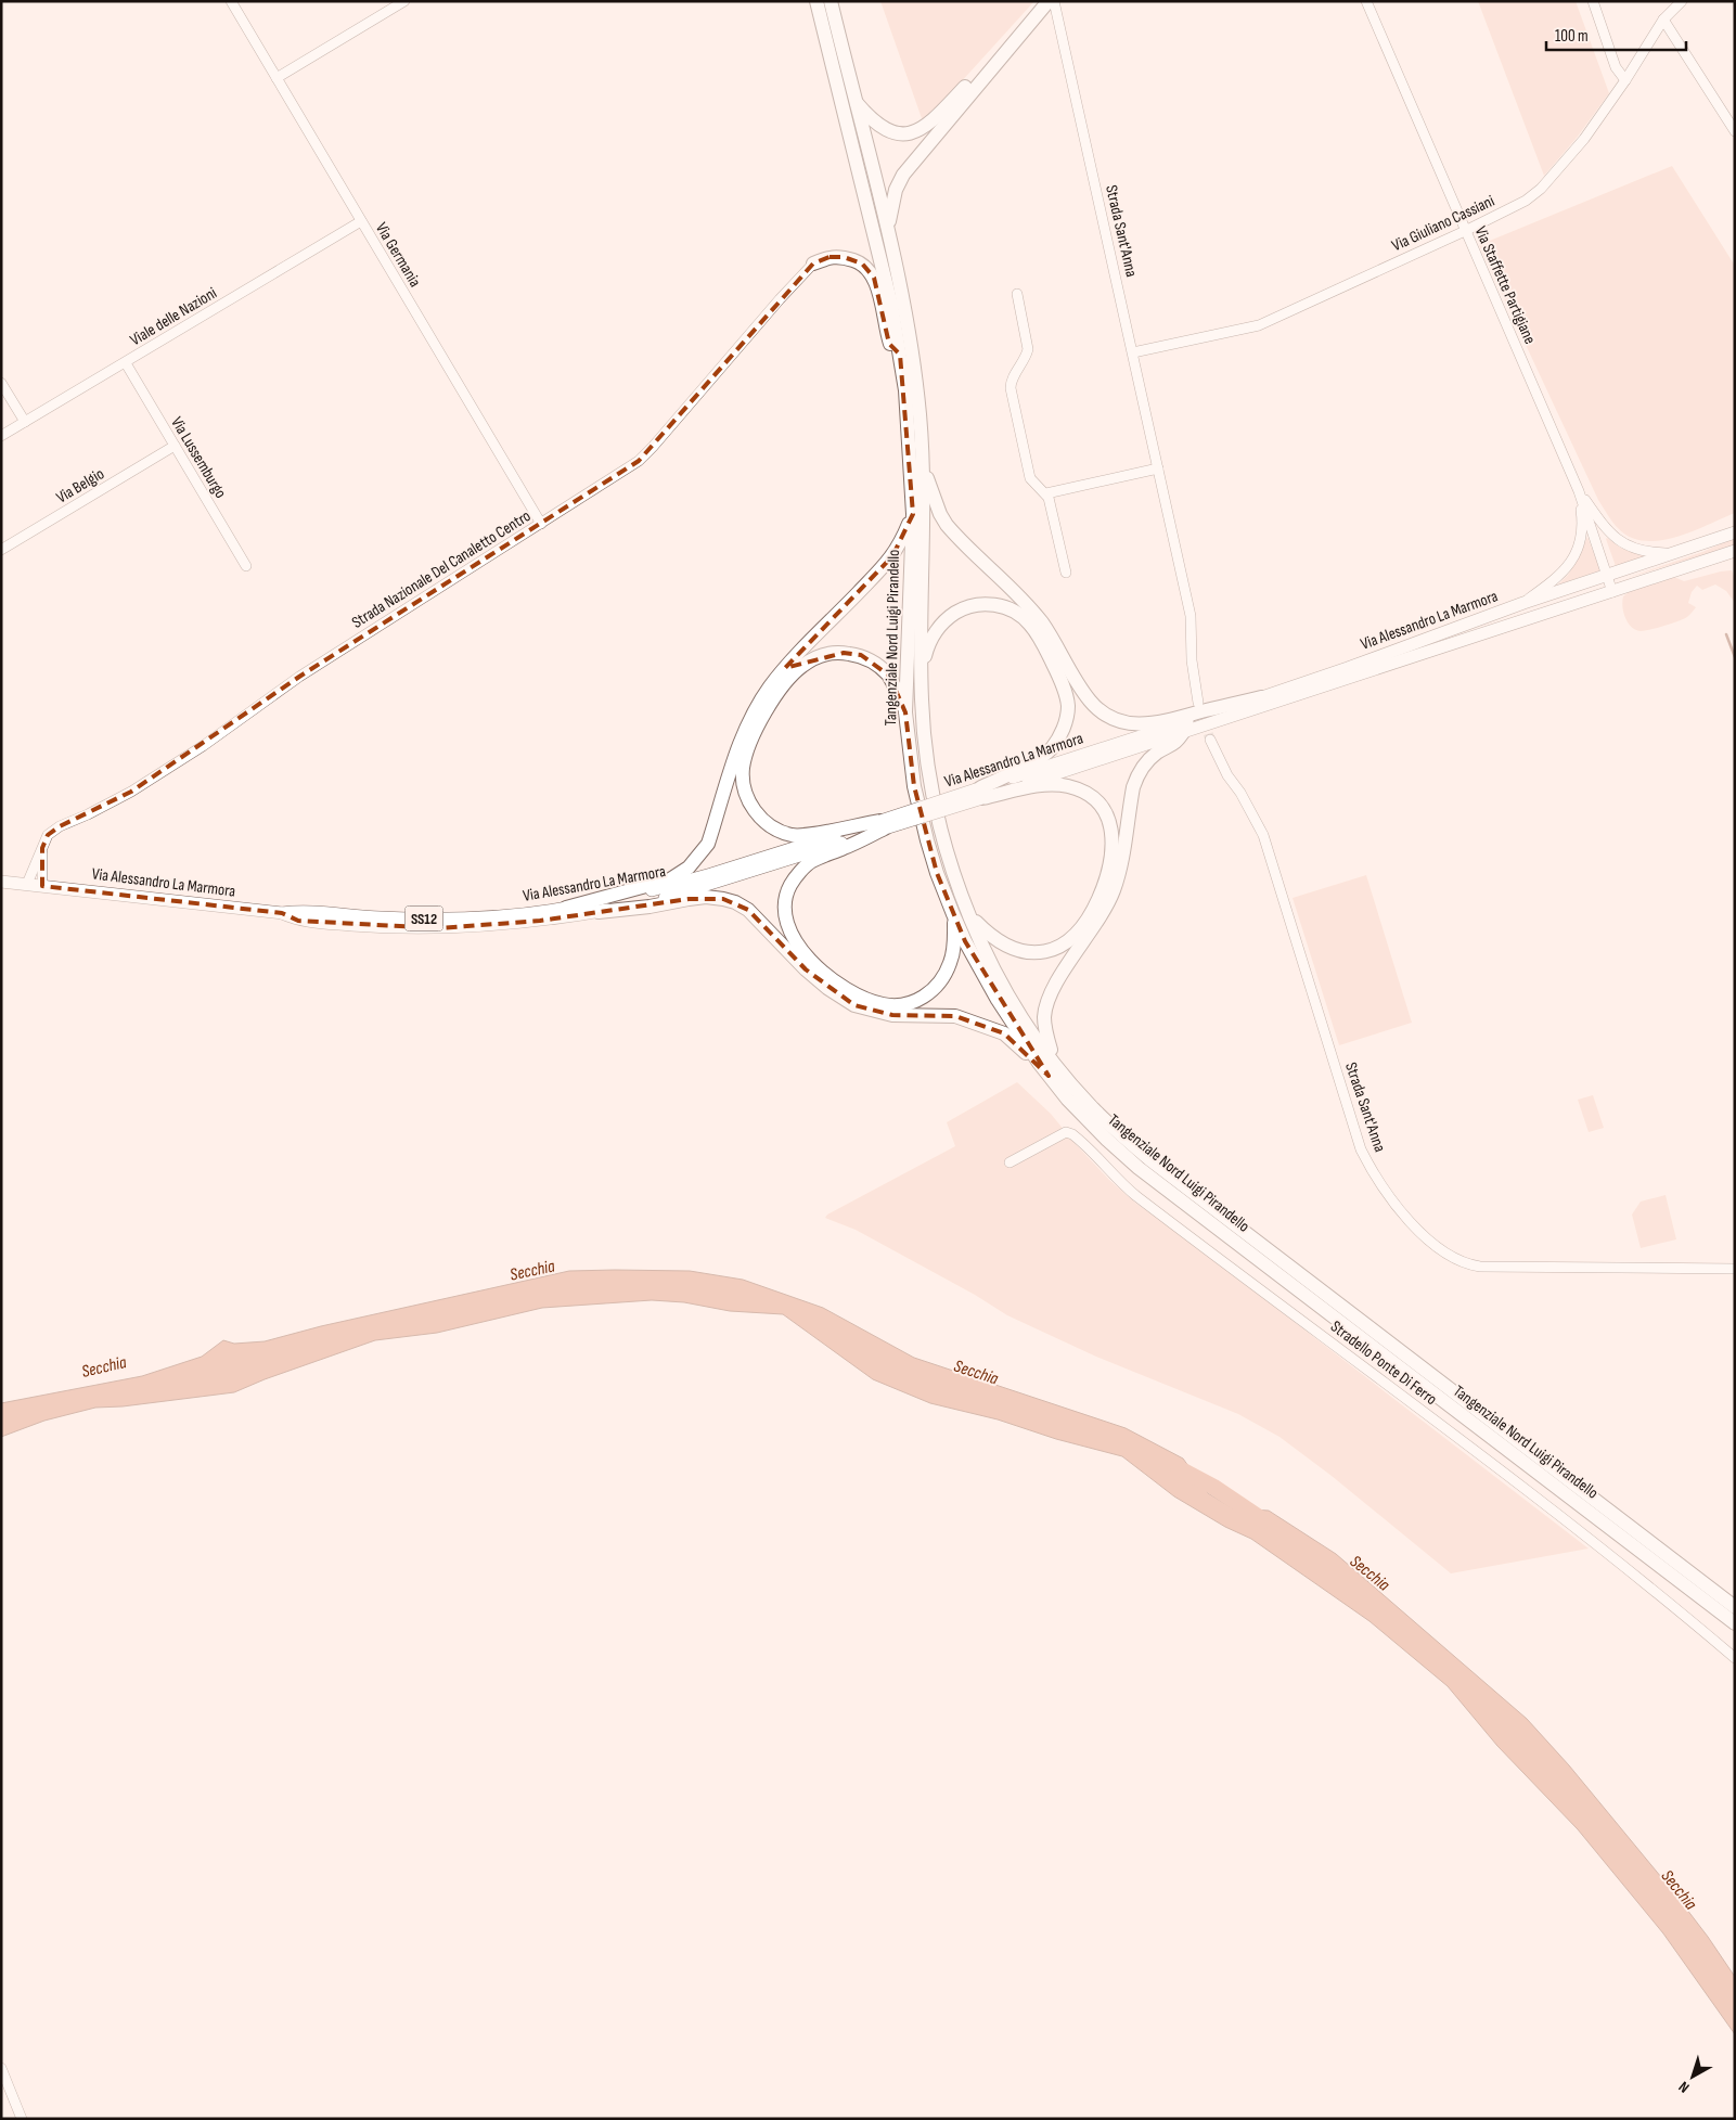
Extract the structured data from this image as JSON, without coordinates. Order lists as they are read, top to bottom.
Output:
{
  "streets": {
    "highway": ["Tangenziale Nord Luigi Pirandello"],
    "main road": ["Via Alessandro La Marmora", "SS12"],
    "street": [
      "Via Giuliano Cassiani",
      "Strada Sant'Anna",
      "Via Germania",
      "Via Staffette Partigiane",
      "Viale delle Nazioni",
      "Via Lussemburgo",
      "Via Belgio",
      "Strada Nazionale Del Canaletto Centro",
      "Stradello Ponte Di Ferro"
    ]
  },
  "crossings": [
    ["Via Giuliano Cassiani", "Strada Sant'Anna"],
    ["Via Giuliano Cassiani", "Via Staffette Partigiane"],
    ["Via Germania", "Viale delle Nazioni"],
    ["Via Germania", "Strada Nazionale Del Canaletto Centro"],
    ["Via Staffette Partigiane", "Via Alessandro La Marmora"],
    ["Viale delle Nazioni", "Via Lussemburgo"],
    ["Via Lussemburgo", "Via Belgio"],
    ["Strada Nazionale Del Canaletto Centro", "Via Alessandro La Marmora"]
  ],
  "water": ["Secchia"],
  "scale_bar": "100 m",
  "north": "bottom left"
}
